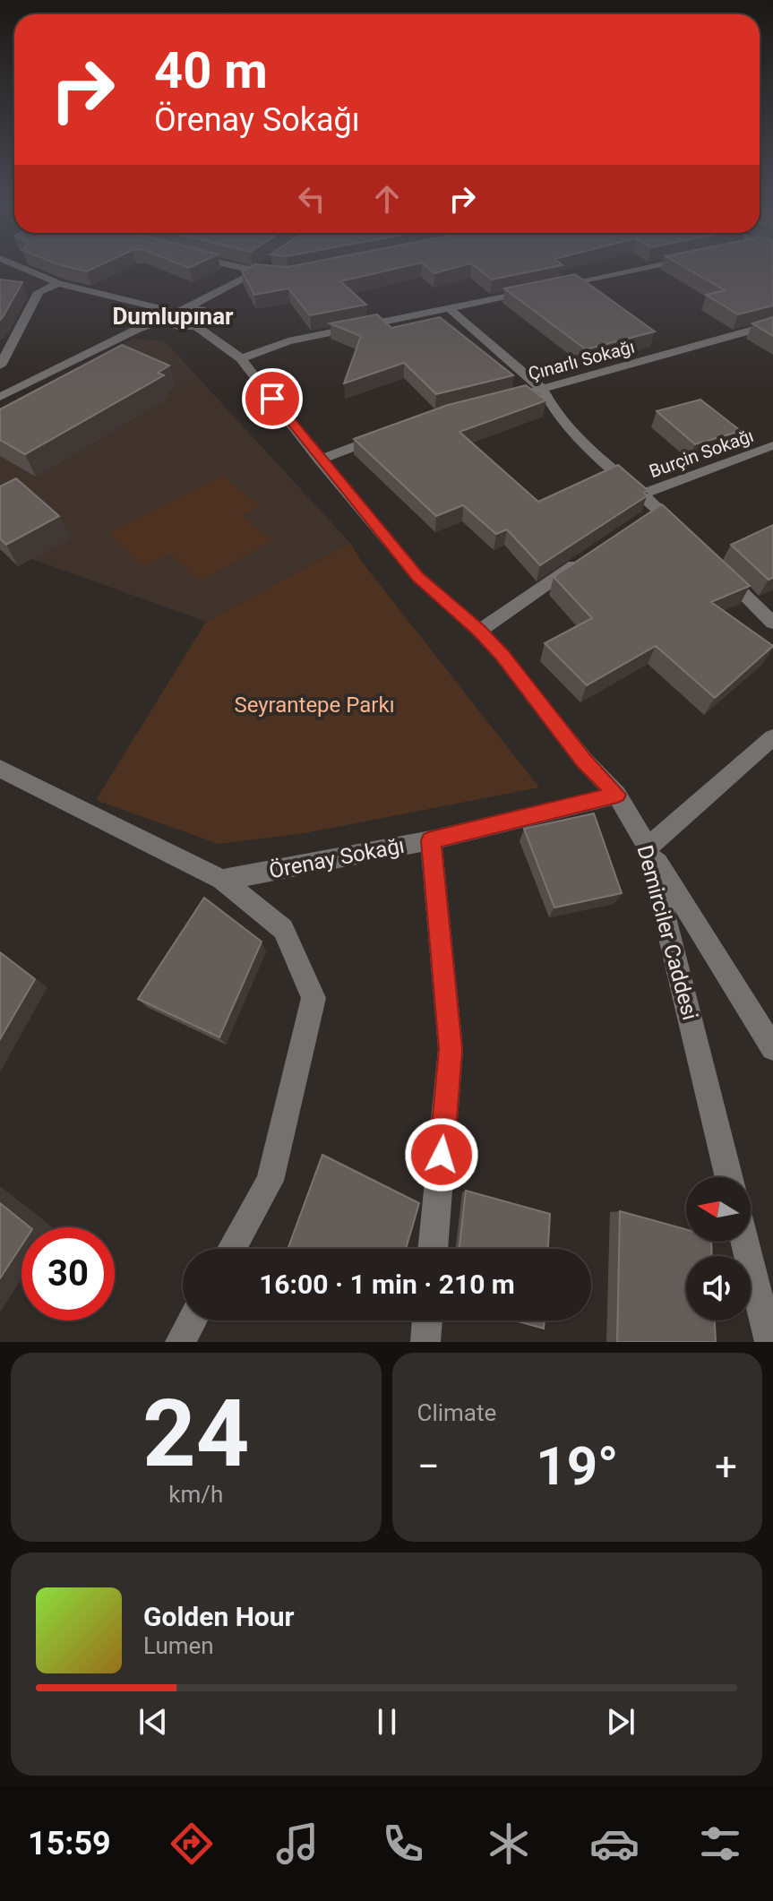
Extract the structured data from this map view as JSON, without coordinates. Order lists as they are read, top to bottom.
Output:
{
  "streets": {
    "street": [
      "Çınarlı Sokağı",
      "Burçin Sokağı",
      "Örenay Sokağı",
      "Demirciler Caddesi"
    ]
  },
  "crossings": [
    ["Örenay Sokağı", "Demirciler Caddesi"]
  ],
  "districts": ["Dumlupınar"],
  "parks": ["Seyrantepe Parkı"],
  "north": "left",
  "page": {
    "turn": ["40 m", "Örenay Sokağı"],
    "limit": "30",
    "trip": "16:00 · 1 min · 210 m",
    "tile": [
      ["24", "km/h"],
      "Climate"
    ],
    "heat": ["−", "19°", "+"],
    "song": ["Golden Hour", "Lumen"],
    "tabs": "15:59"
  }
}
